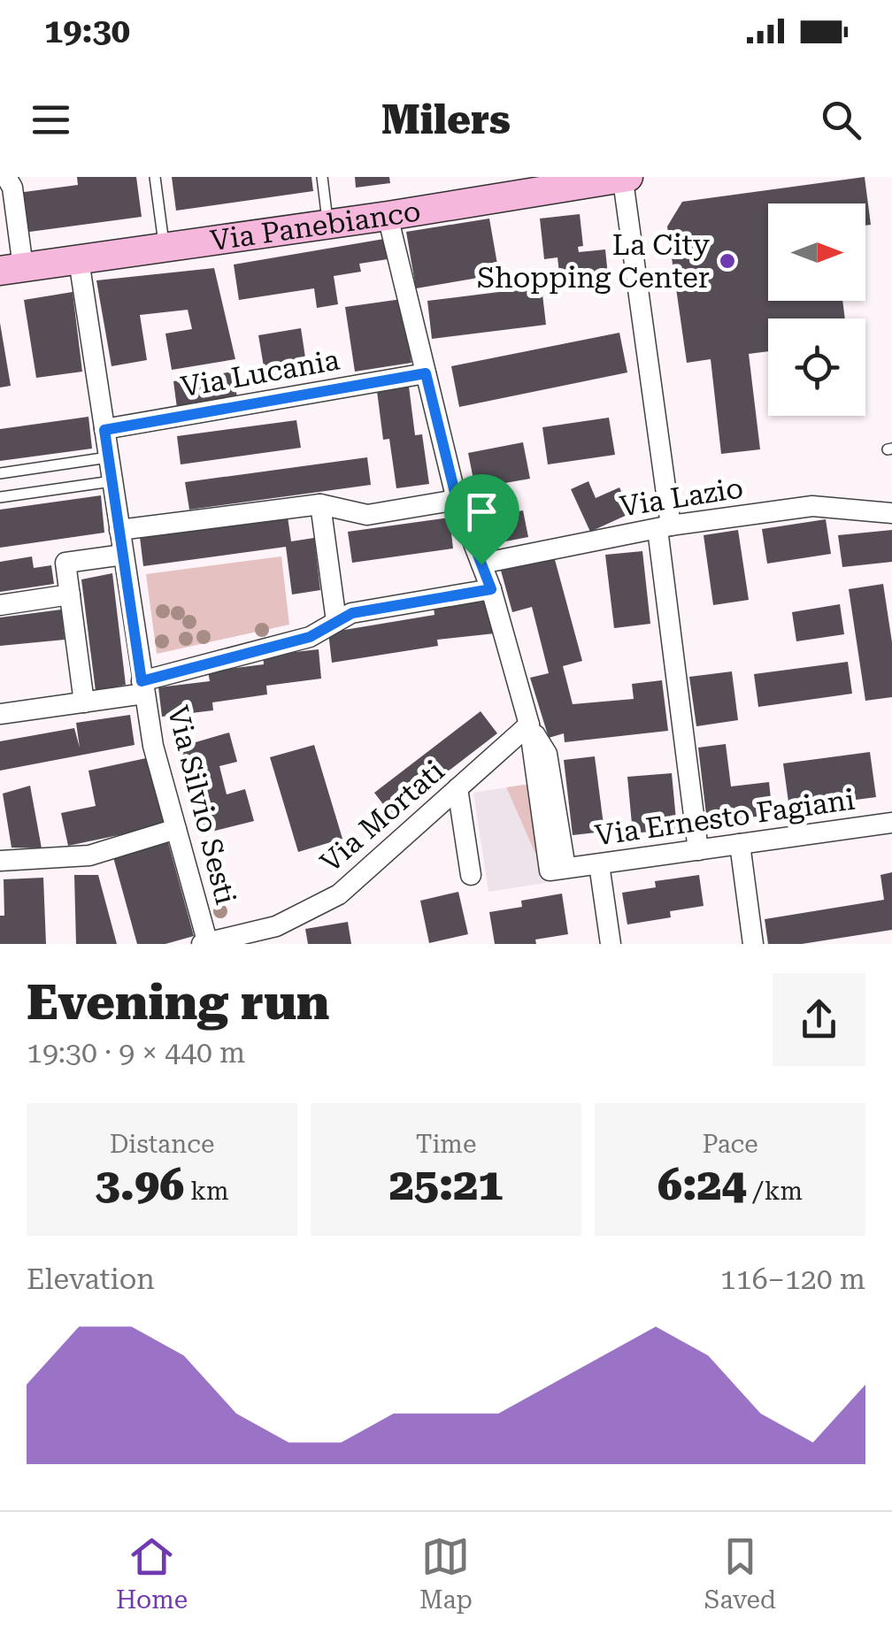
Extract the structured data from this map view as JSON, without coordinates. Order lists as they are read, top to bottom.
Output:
{
  "streets": {
    "street": [
      "Via Panebianco",
      "Via Lucania",
      "Via Lazio",
      "Via Silvio Sesti",
      "Via Mortati",
      "Via Ernesto Fagiani"
    ]
  },
  "crossings": [
    ["Via Panebianco", "Via Silvio Sesti"],
    ["Via Lucania", "Via Silvio Sesti"],
    ["Via Silvio Sesti", "Via Mortati"],
    ["Via Mortati", "Via Ernesto Fagiani"]
  ],
  "places": ["La City Shopping Center"],
  "north": "right",
  "page": {
    "status": "19:30",
    "header": "Milers",
    "heading": ["Evening run", "19:30 · 9 × 440 m"],
    "stats": [
      ["Distance", "3.96 km"],
      ["Time", "25:21"],
      ["Pace", "6:24 /km"]
    ],
    "chart": ["Elevation", "116–120 m"],
    "tabs": ["Home", "Map", "Saved"]
  }
}
